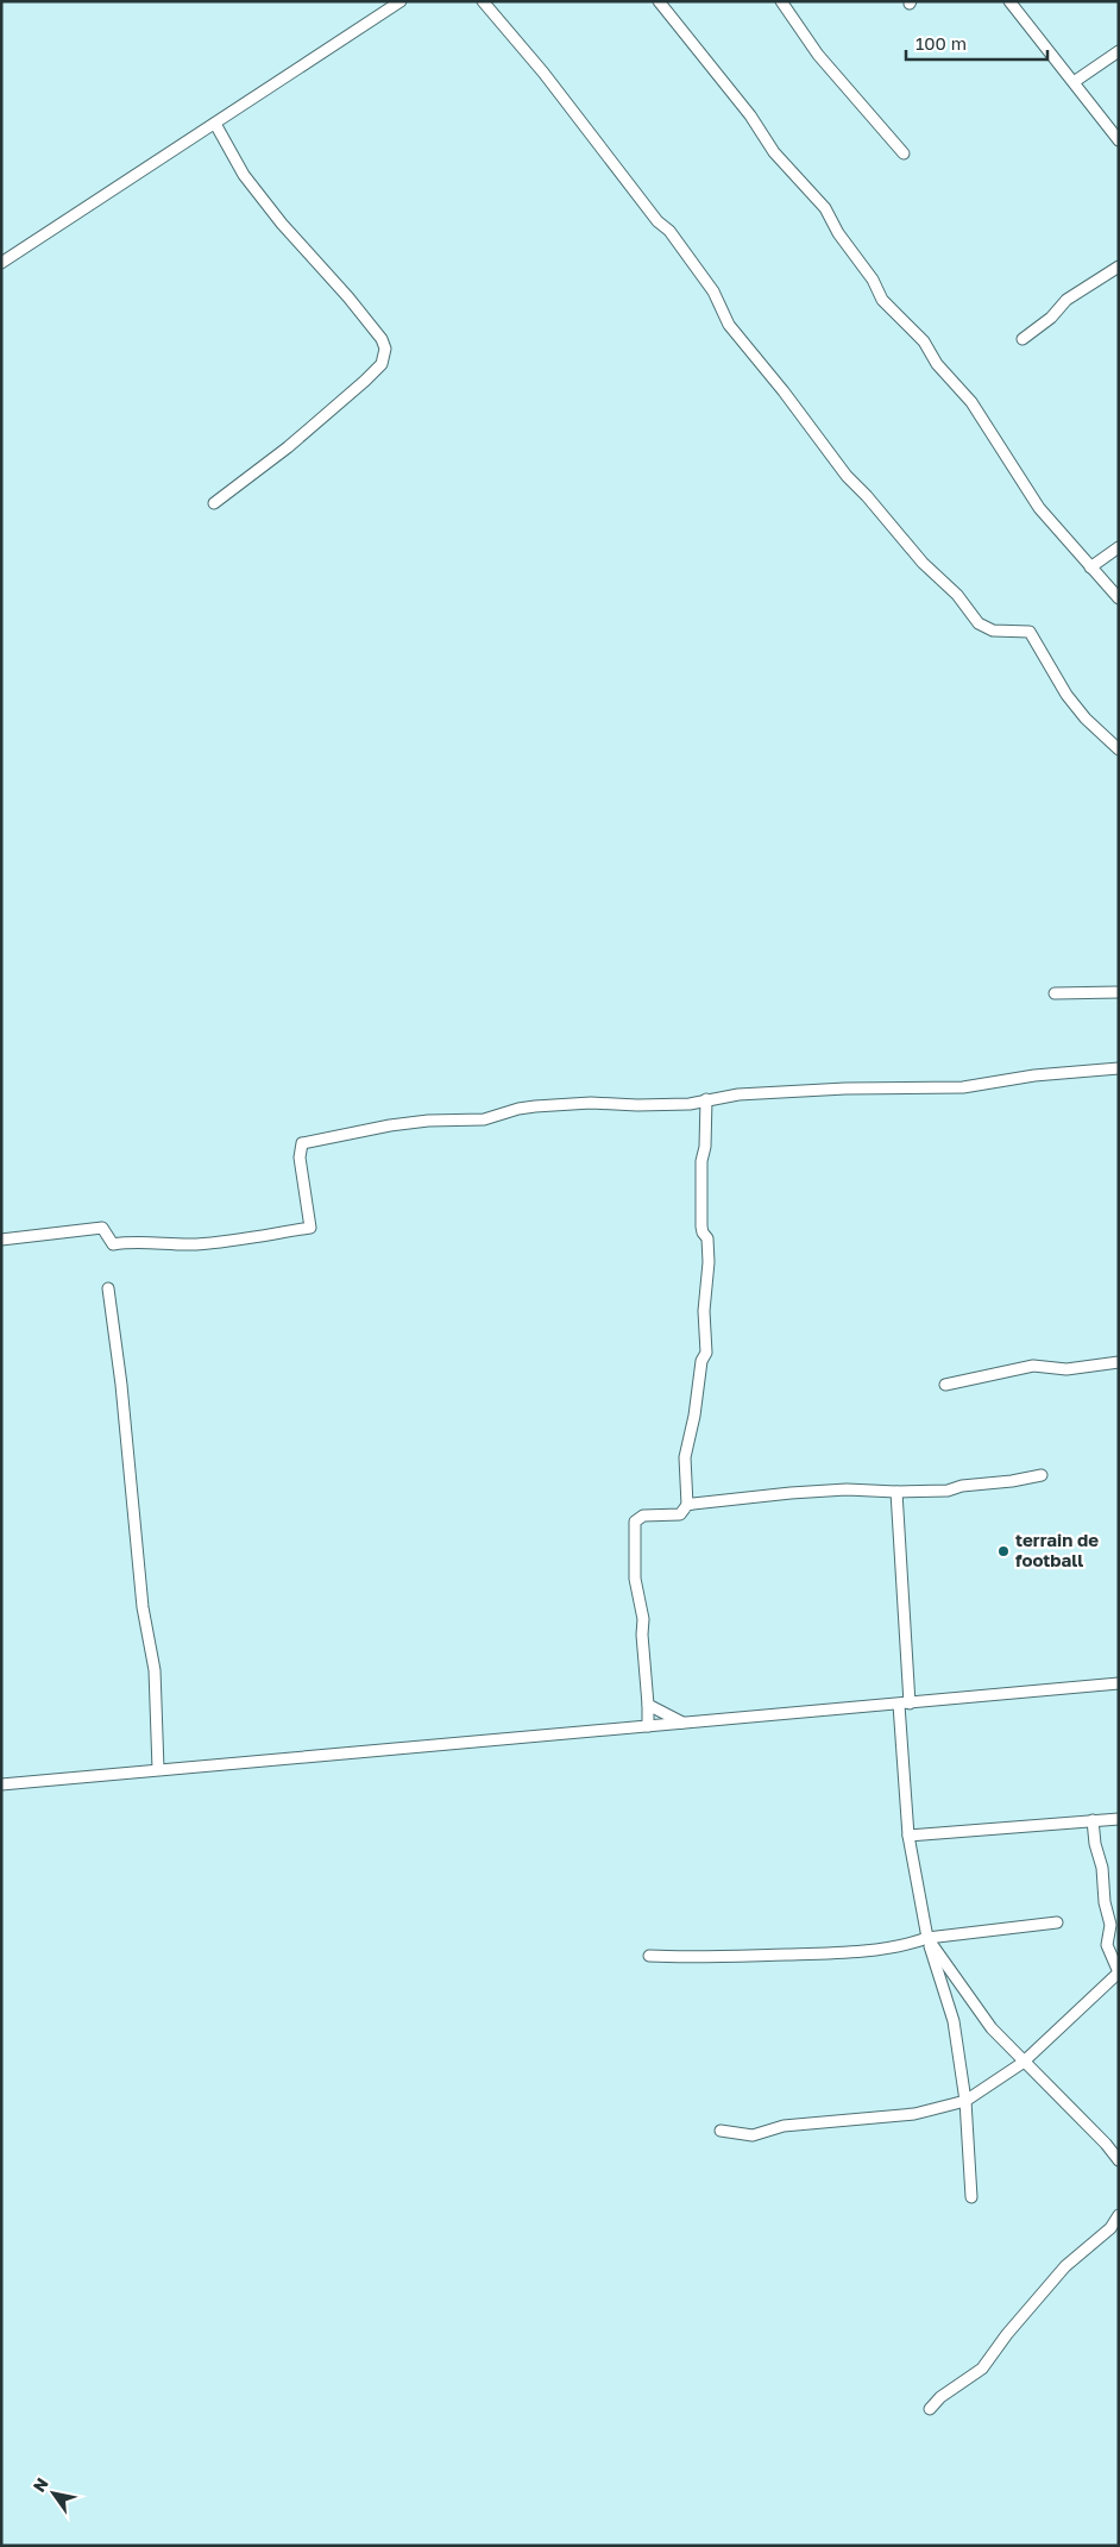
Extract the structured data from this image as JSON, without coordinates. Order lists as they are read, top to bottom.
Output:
{
  "places": ["terrain de football"],
  "scale_bar": "100 m",
  "north": "top left"
}
